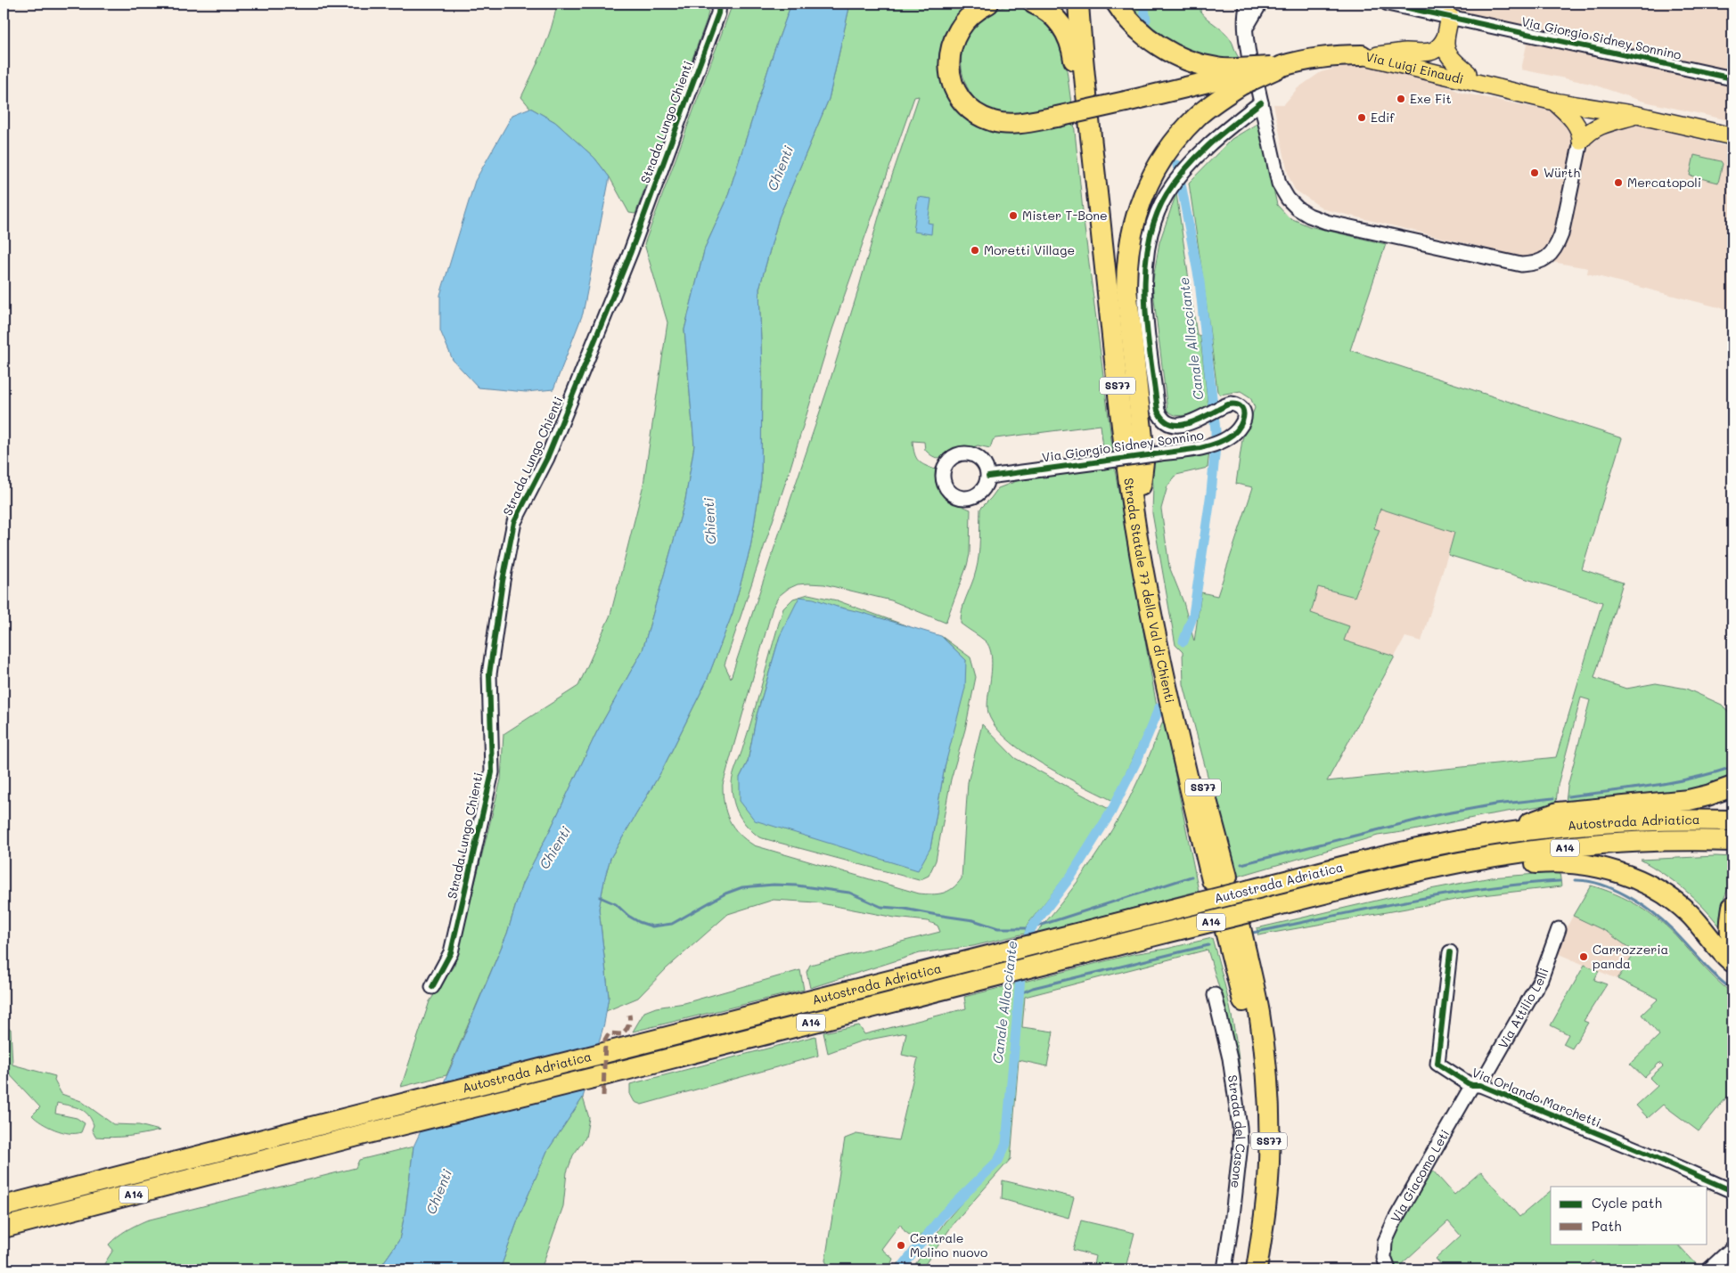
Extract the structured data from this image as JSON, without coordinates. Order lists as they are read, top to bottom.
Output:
{
  "streets": {
    "highway": [
      "SS77",
      "Strada Statale 77 della Val di Chienti",
      "Autostrada Adriatica",
      "A14"
    ],
    "main road": ["Via Luigi Einaudi"],
    "street": [
      "Via Giorgio Sidney Sonnino",
      "Strada Lungo Chienti",
      "Via Attilio Lelli",
      "Via Orlando Marchetti",
      "Strada del Casone",
      "Via Giacomo Leti"
    ]
  },
  "crossings": [
    ["Via Attilio Lelli", "Via Orlando Marchetti"],
    ["Via Attilio Lelli", "Via Giacomo Leti"],
    ["Via Orlando Marchetti", "Via Giacomo Leti"]
  ],
  "water": ["Chienti", "Canale Allacciante"],
  "places": [
    "Exe Fit",
    "Edif",
    "Würth",
    "Mercatopoli",
    "Mister T-Bone",
    "Moretti Village",
    "Carrozzeria panda",
    "Centrale Molino nuovo"
  ],
  "legend": ["Cycle path", "Path"]
}
